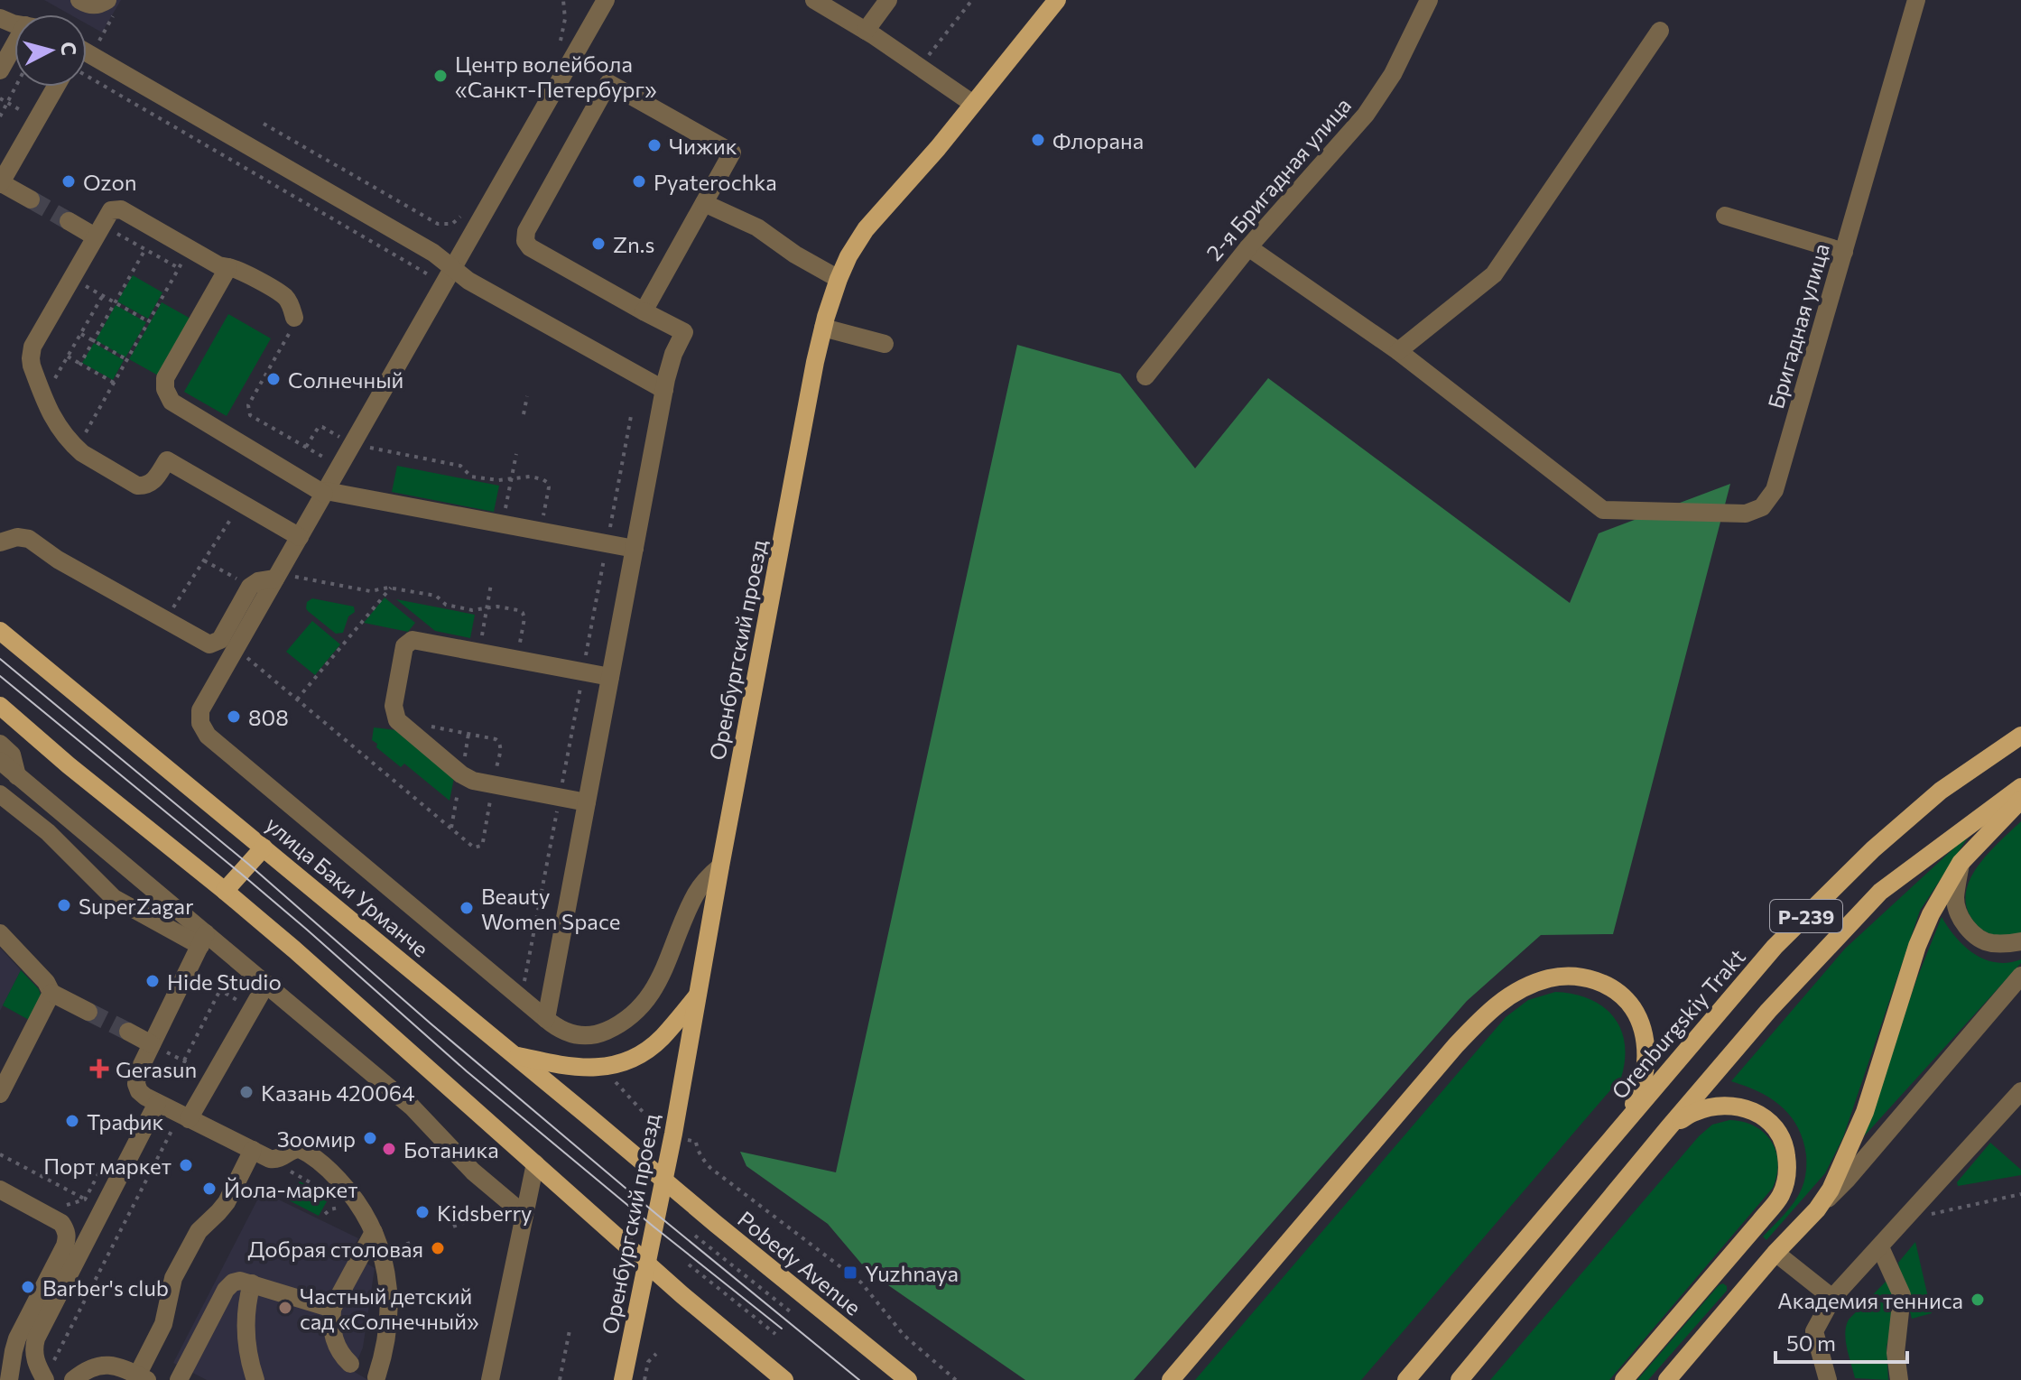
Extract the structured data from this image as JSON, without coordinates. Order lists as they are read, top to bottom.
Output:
{
  "streets": {
    "main road": [
      "Оренбургский проезд",
      "улица Баки Урманче",
      "Р-239",
      "Orenburgskiy Trakt",
      "Pobedy Avenue"
    ],
    "street": ["2-я Бригадная улица", "Бригадная улица"]
  },
  "crossings": [
    ["Оренбургский проезд", "улица Баки Урманче"],
    ["Оренбургский проезд", "Pobedy Avenue"],
    ["улица Баки Урманче", "Pobedy Avenue"]
  ],
  "places": {
    "other": [
      "Центр волейбола «Санкт-Петербург»",
      "Флорана",
      "Чижик",
      "Ozon",
      "Pyaterochka",
      "Zn.s",
      "Солнечный",
      "808",
      "SuperZagar",
      "Beauty Women Space",
      "Hide Studio",
      "Казань 420064",
      "Трафик",
      "Зоомир",
      "Ботаника",
      "Порт маркет",
      "Йола-маркет",
      "Kidsberry",
      "Добрая столовая",
      "Barber's club",
      "Академия тенниса",
      "Частный детский сад «Солнечный»"
    ],
    "health": ["Gerasun"],
    "transit": ["Yuzhnaya"]
  },
  "scale_bar": "50 m",
  "north": "right"
}
